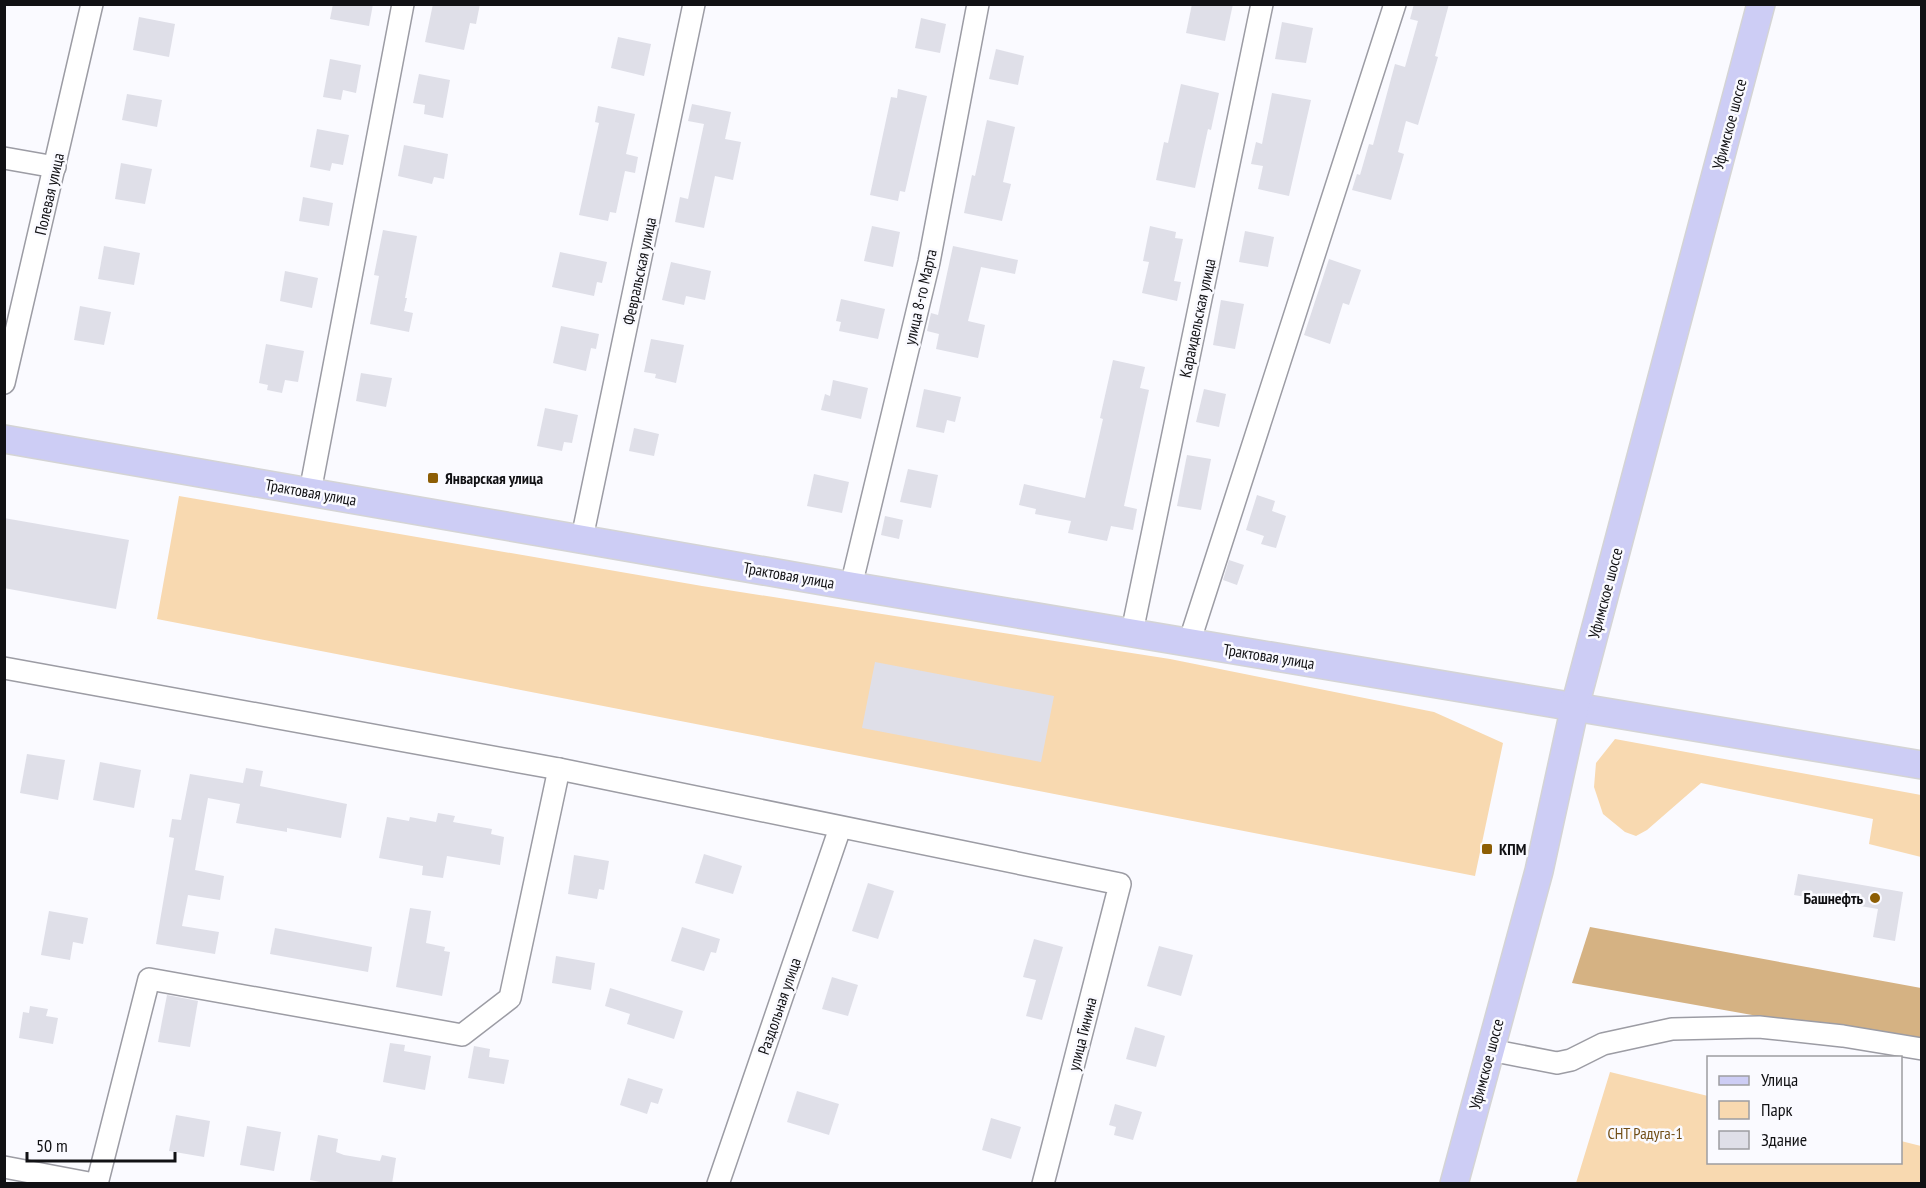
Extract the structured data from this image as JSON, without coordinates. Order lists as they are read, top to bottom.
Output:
{
  "streets": {
    "main road": ["Уфимское шоссе", "Трактовая улица"],
    "street": [
      "Полевая улица",
      "Февральская улица",
      "улица 8-го Марта",
      "Караидельская улица",
      "Раздольная улица",
      "улица Гинина"
    ]
  },
  "crossings": [
    ["Уфимское шоссе", "Трактовая улица"],
    ["Февральская улица", "Трактовая улица"],
    ["улица 8-го Марта", "Трактовая улица"],
    ["Караидельская улица", "Трактовая улица"],
    ["Раздольная улица", "улица Гинина"]
  ],
  "parks": ["СНТ Радуга-1"],
  "places": {
    "transit": ["Январская улица", "КПМ"],
    "other": ["Башнефть"]
  },
  "legend": ["Улица", "Парк", "Здание"],
  "scale_bar": "50 m"
}
